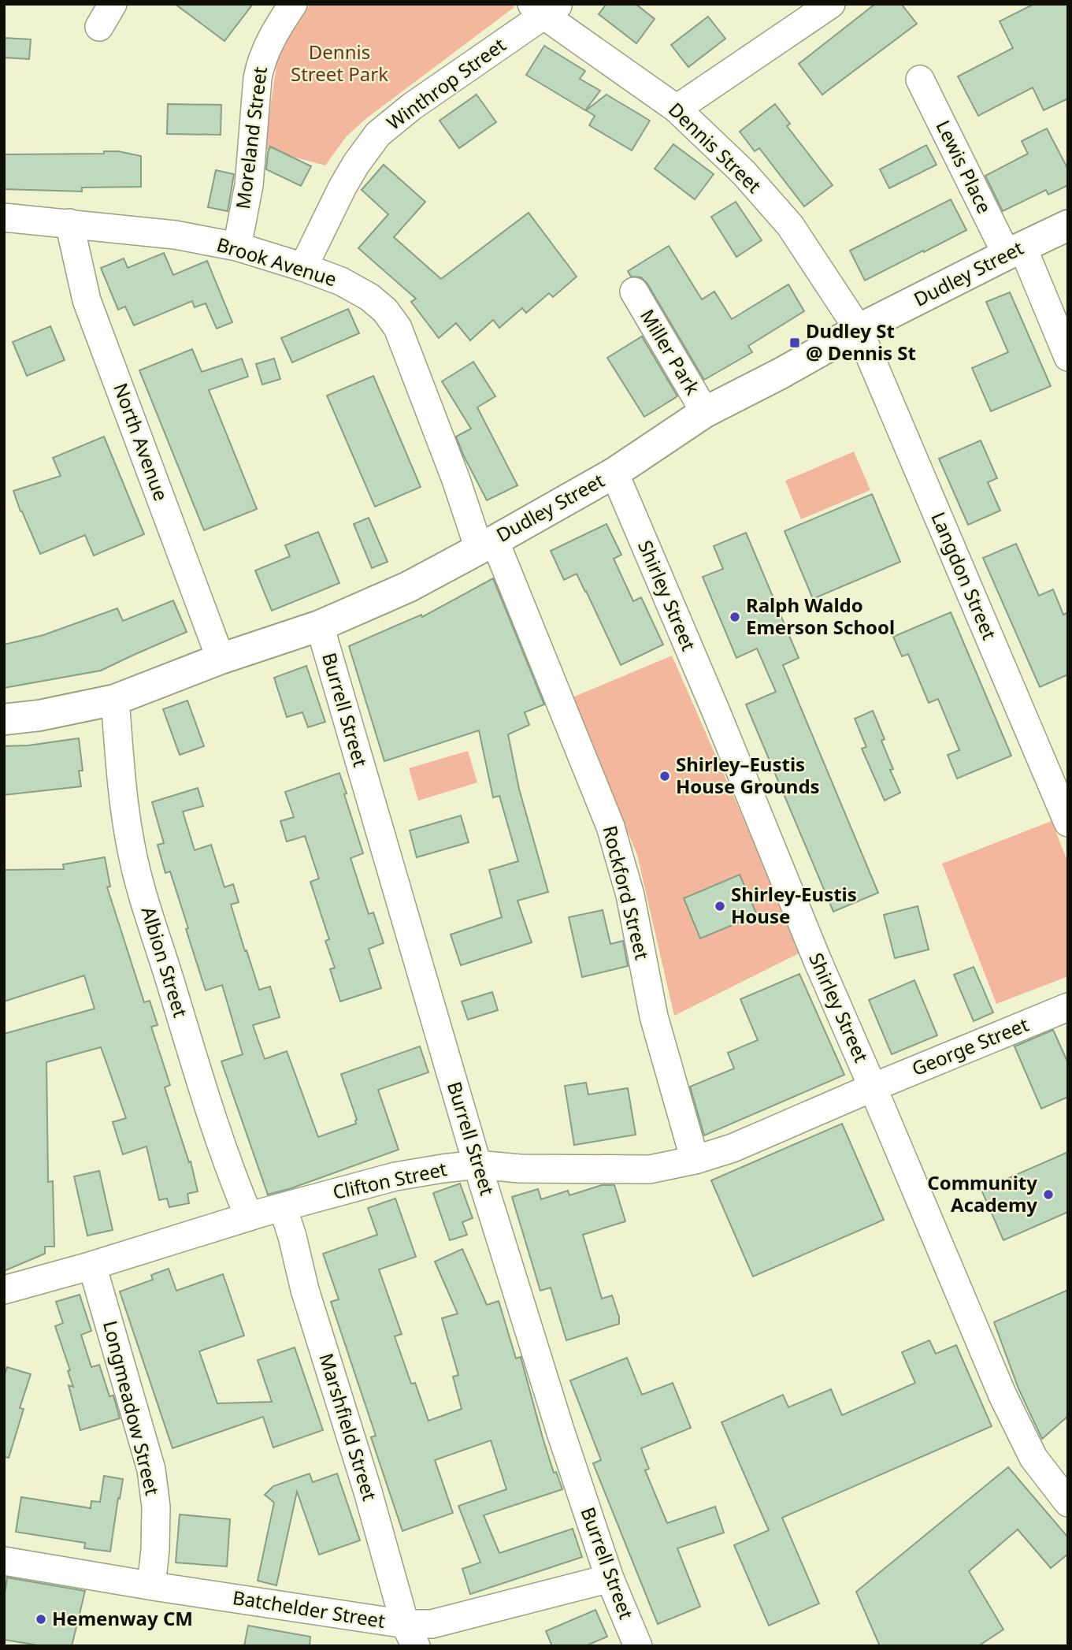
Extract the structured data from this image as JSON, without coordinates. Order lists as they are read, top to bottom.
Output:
{
  "streets": {
    "main road": ["Dudley Street"],
    "street": [
      "Winthrop Street",
      "Moreland Street",
      "Dennis Street",
      "Lewis Place",
      "Brook Avenue",
      "Miller Park",
      "North Avenue",
      "Langdon Street",
      "Shirley Street",
      "Burrell Street",
      "Rockford Street",
      "Albion Street",
      "George Street",
      "Clifton Street",
      "Longmeadow Street",
      "Marshfield Street",
      "Batchelder Street"
    ]
  },
  "crossings": [
    ["Winthrop Street", "Dennis Street"],
    ["Winthrop Street", "Brook Avenue"],
    ["Moreland Street", "Brook Avenue"],
    ["Dennis Street", "Dudley Street"],
    ["Dennis Street", "Langdon Street"],
    ["Lewis Place", "Dudley Street"],
    ["Brook Avenue", "Dudley Street"],
    ["Brook Avenue", "North Avenue"],
    ["Brook Avenue", "Rockford Street"],
    ["Dudley Street", "Miller Park"],
    ["Dudley Street", "North Avenue"],
    ["Dudley Street", "Langdon Street"],
    ["Dudley Street", "Shirley Street"],
    ["Dudley Street", "Burrell Street"],
    ["Dudley Street", "Rockford Street"],
    ["Dudley Street", "Albion Street"],
    ["Shirley Street", "George Street"],
    ["Shirley Street", "Clifton Street"],
    ["Burrell Street", "Clifton Street"],
    ["Burrell Street", "Batchelder Street"],
    ["Rockford Street", "Clifton Street"],
    ["Albion Street", "Clifton Street"],
    ["George Street", "Clifton Street"],
    ["Clifton Street", "Longmeadow Street"],
    ["Clifton Street", "Marshfield Street"],
    ["Longmeadow Street", "Batchelder Street"],
    ["Marshfield Street", "Batchelder Street"]
  ],
  "parks": ["Dennis Street Park"],
  "places": {
    "transit": ["Dudley St @ Dennis St"],
    "other": [
      "Ralph Waldo Emerson School",
      "Shirley–Eustis House Grounds",
      "Shirley-Eustis House",
      "Community Academy",
      "Hemenway CM"
    ]
  }
}
